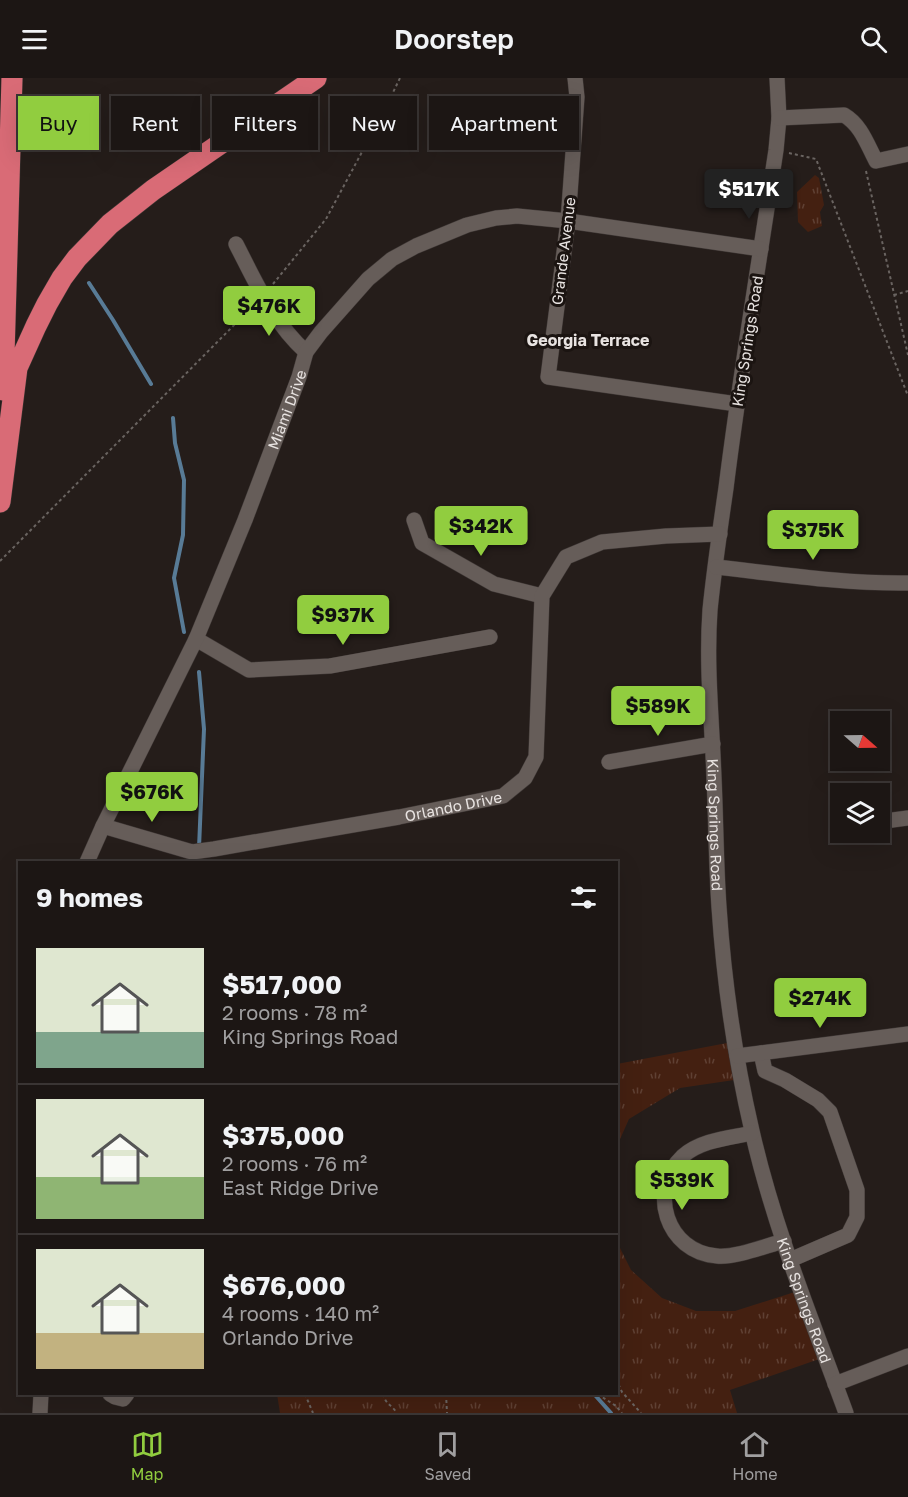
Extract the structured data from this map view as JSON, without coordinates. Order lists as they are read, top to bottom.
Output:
{
  "streets": {
    "street": [
      "Grande Avenue",
      "King Springs Road",
      "Miami Drive",
      "Orlando Drive"
    ]
  },
  "crossings": [
    ["Grande Avenue", "King Springs Road"],
    ["Grande Avenue", "Miami Drive"],
    ["King Springs Road", "Miami Drive"],
    ["King Springs Road", "Orlando Drive"],
    ["Miami Drive", "Orlando Drive"]
  ],
  "districts": ["Georgia Terrace"],
  "north": "right",
  "page": {
    "header": "Doorstep",
    "chip": [
      "Buy",
      "Rent",
      "Filters",
      "New",
      "Apartment"
    ],
    "price": [
      "$517K",
      "$476K",
      "$342K",
      "$375K",
      "$937K",
      "$589K",
      "$676K",
      "$274K",
      "$539K"
    ],
    "heading": "9 homes",
    "list": [
      {
        "name": "$517,000",
        "note": "2 rooms · 78 m² · King Springs Road"
      },
      {
        "name": "$375,000",
        "note": "2 rooms · 76 m² · East Ridge Drive"
      },
      {
        "name": "$676,000",
        "note": "4 rooms · 140 m² · Orlando Drive"
      }
    ],
    "tabs": ["Map", "Saved", "Home"]
  }
}
